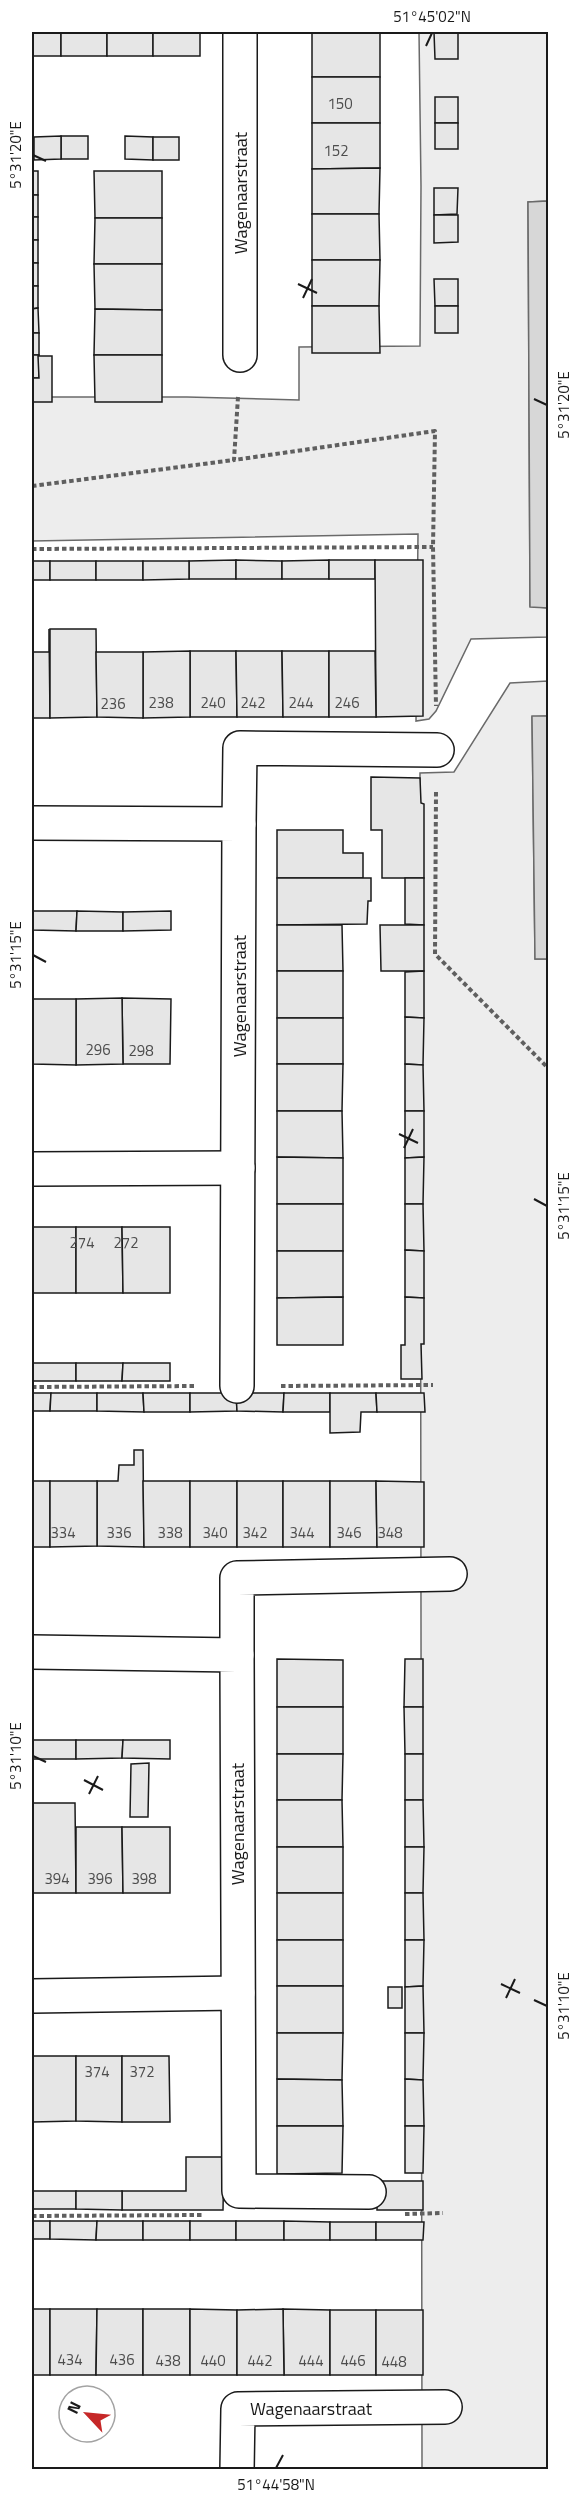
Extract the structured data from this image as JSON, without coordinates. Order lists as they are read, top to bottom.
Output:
{
  "streets": {
    "street": ["Wagenaarstraat"]
  },
  "house_numbers": [
    "150",
    "152",
    "238",
    "240",
    "242",
    "244",
    "246",
    "236",
    "296",
    "298",
    "274",
    "272",
    "334",
    "336",
    "338",
    "340",
    "342",
    "344",
    "346",
    "348",
    "394",
    "396",
    "398",
    "374",
    "372",
    "434",
    "436",
    "438",
    "440",
    "442",
    "444",
    "446",
    "448"
  ],
  "north": "top left",
  "coordinates": [
    "51°45'02\"N",
    "5°31'20\"E",
    "5°31'15\"E",
    "5°31'10\"E",
    "51°44'58\"N"
  ]
}
